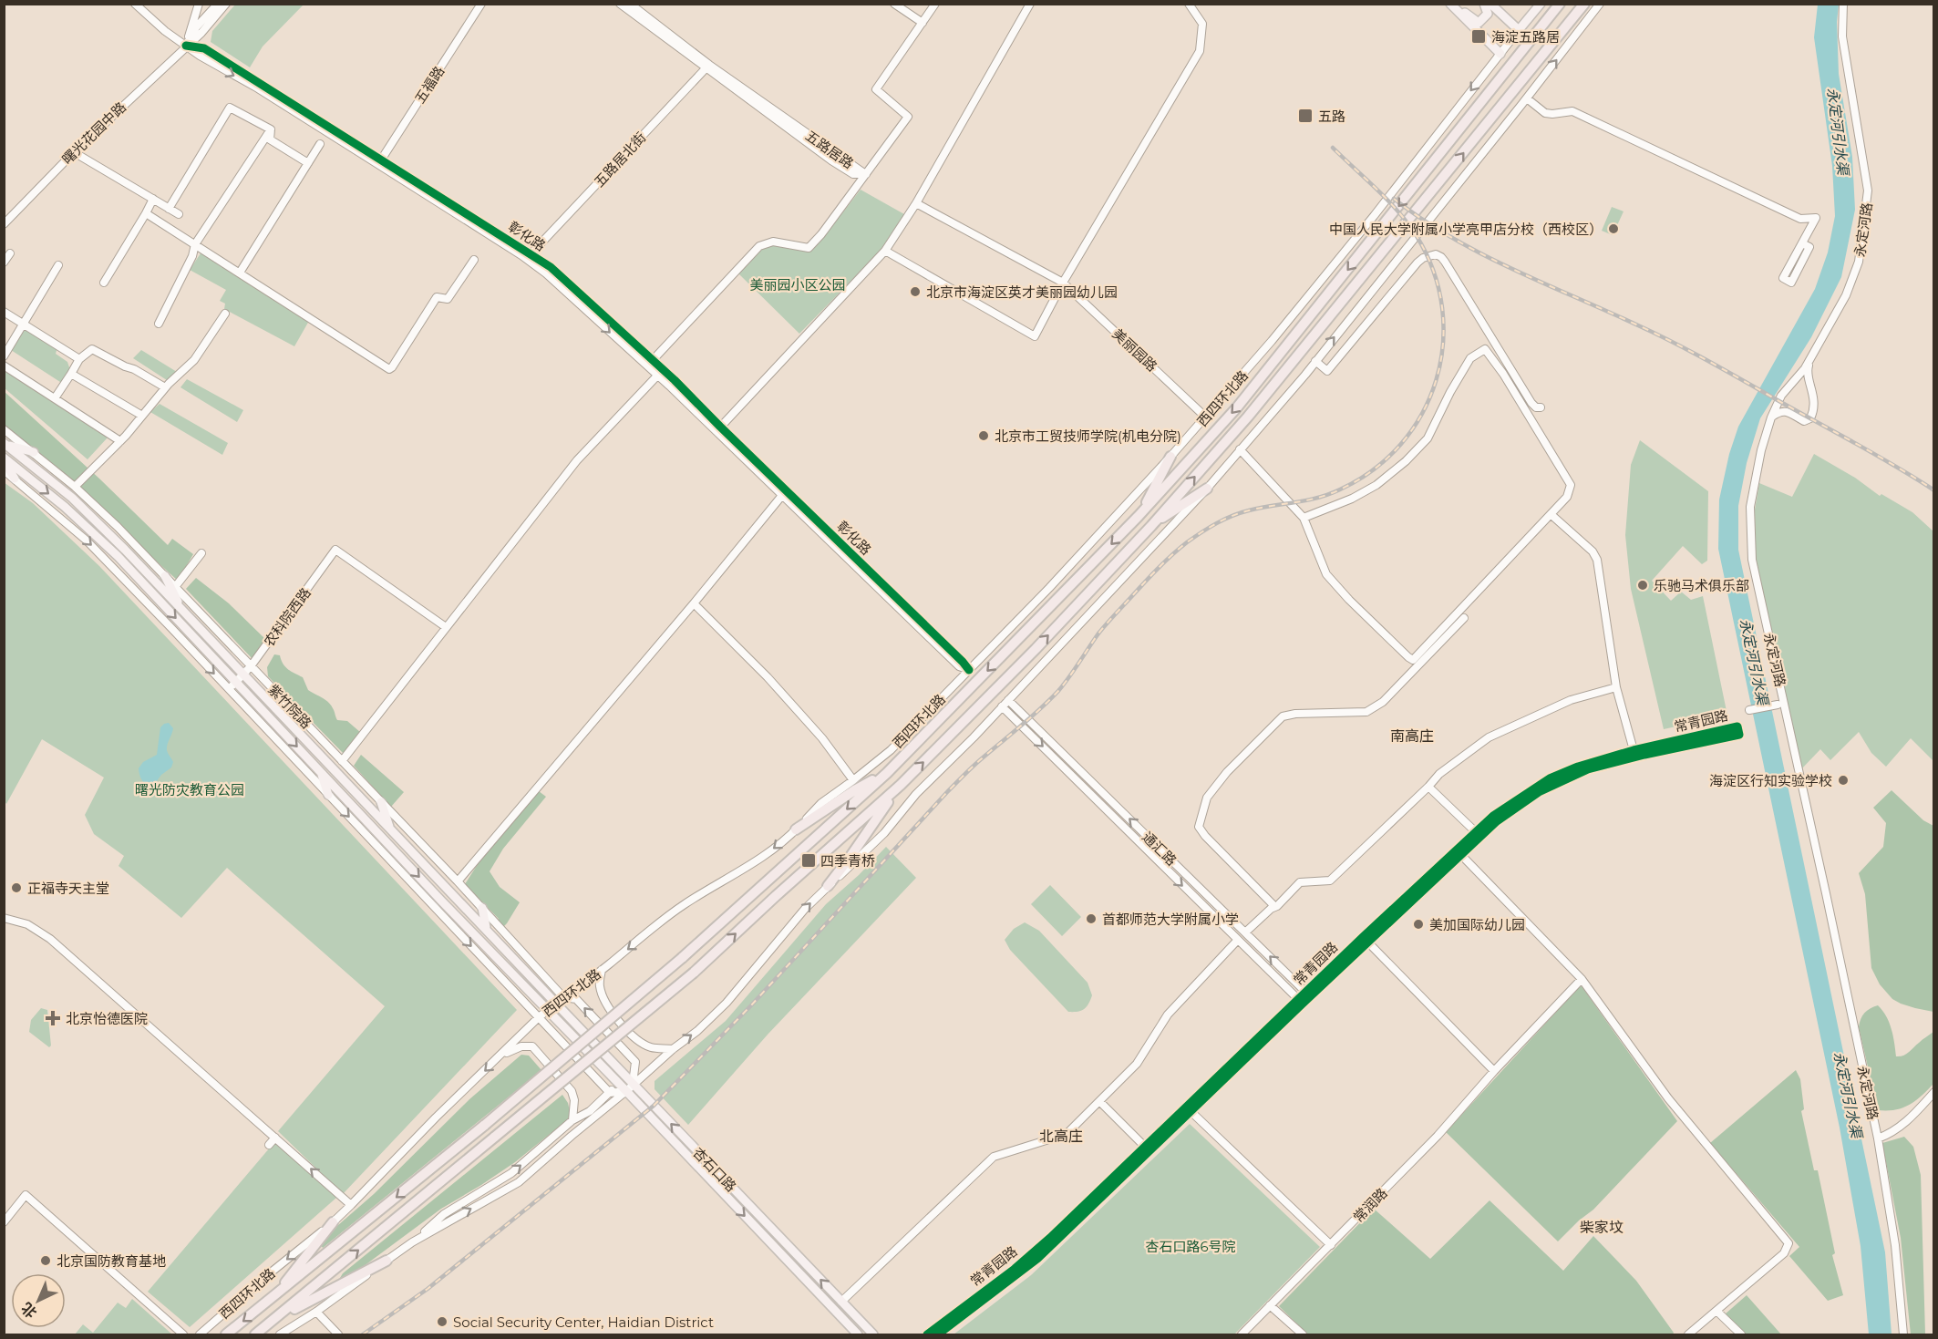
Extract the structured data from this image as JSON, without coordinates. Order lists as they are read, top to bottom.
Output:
{
  "streets": {
    "highway": ["西四环北路"],
    "main road": ["紫竹院路", "杏石口路"],
    "street": [
      "五福路",
      "曙光花园中路",
      "五路居路",
      "五路居北街",
      "永定河路",
      "彰化路",
      "美丽园路",
      "农科院西路",
      "常青园路",
      "通汇路",
      "常润路"
    ]
  },
  "crossings": [
    ["五福路", "彰化路"],
    ["曙光花园中路", "彰化路"],
    ["五路居路", "五路居北街"],
    ["五路居北街", "彰化路"],
    ["彰化路", "西四环北路"],
    ["美丽园路", "西四环北路"],
    ["西四环北路", "紫竹院路"],
    ["西四环北路", "杏石口路"],
    ["农科院西路", "紫竹院路"],
    ["紫竹院路", "杏石口路"],
    ["常青园路", "通汇路"]
  ],
  "districts": ["南高庄", "北高庄", "柴家坟"],
  "water": ["永定河引水渠"],
  "parks": ["美丽园小区公园", "曙光防灾教育公园", "杏石口路6号院"],
  "places": {
    "transit": ["海淀五路居", "五路", "四季青桥"],
    "other": [
      "中国人民大学附属小学亮甲店分校（西校区）",
      "北京市海淀区英才美丽园幼儿园",
      "北京市工贸技师学院(机电分院)",
      "乐驰马术俱乐部",
      "海淀区行知实验学校",
      "正福寺天主堂",
      "首都师范大学附属小学",
      "美加国际幼儿园",
      "北京国防教育基地",
      "Social Security Center, Haidian District"
    ],
    "health": ["北京怡德医院"]
  },
  "north": "bottom left"
}
